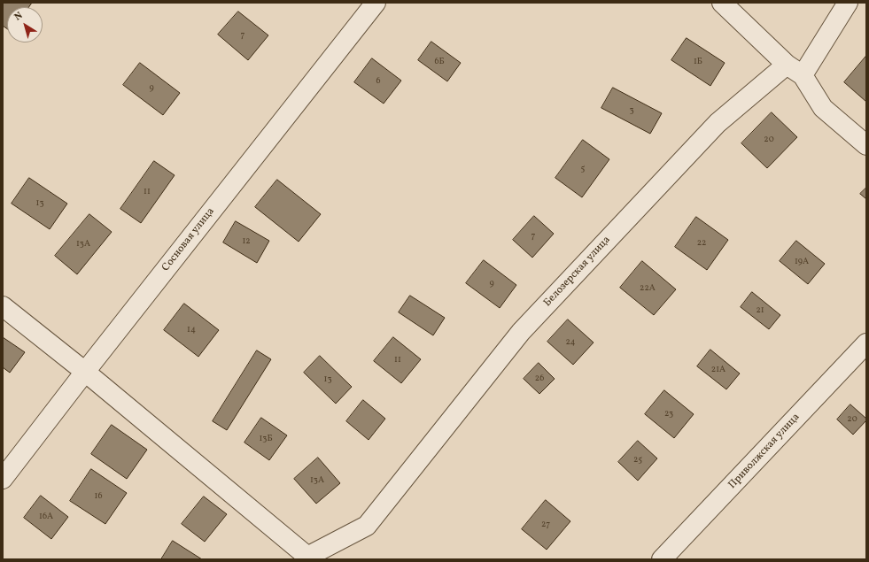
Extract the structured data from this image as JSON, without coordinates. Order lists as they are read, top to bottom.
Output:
{
  "streets": {
    "street": ["Сосновая улица", "Белозерская улица", "Приволжская улица"]
  },
  "house_numbers": [
    "7",
    "6Б",
    "1Б",
    "6",
    "9",
    "3",
    "20",
    "5",
    "11",
    "13",
    "7",
    "12",
    "22",
    "13А",
    "19А",
    "9",
    "22А",
    "21",
    "14",
    "24",
    "11",
    "21А",
    "26",
    "13",
    "23",
    "20",
    "13Б",
    "25",
    "13А",
    "16",
    "16А",
    "27"
  ],
  "north": "top left"
}
